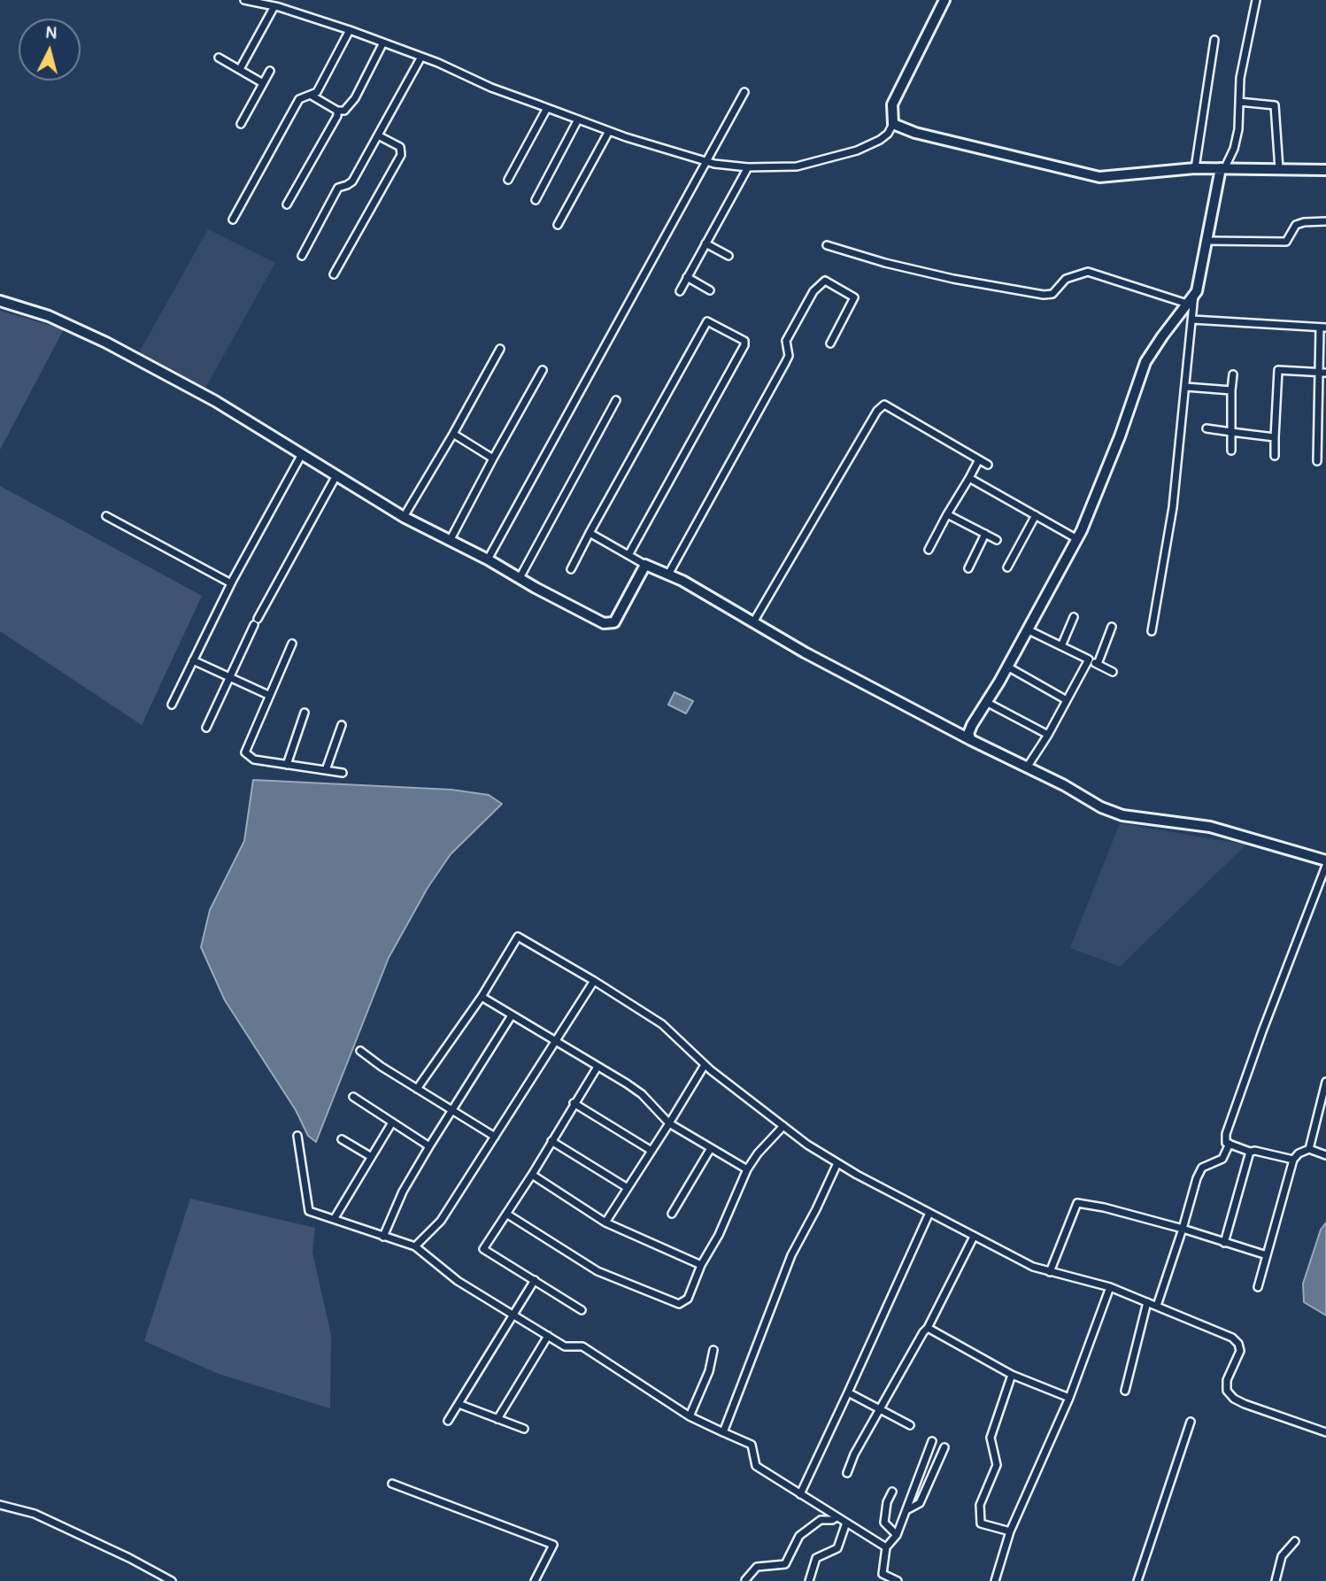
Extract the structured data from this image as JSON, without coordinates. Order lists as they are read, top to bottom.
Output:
{
  "north": "top"
}
